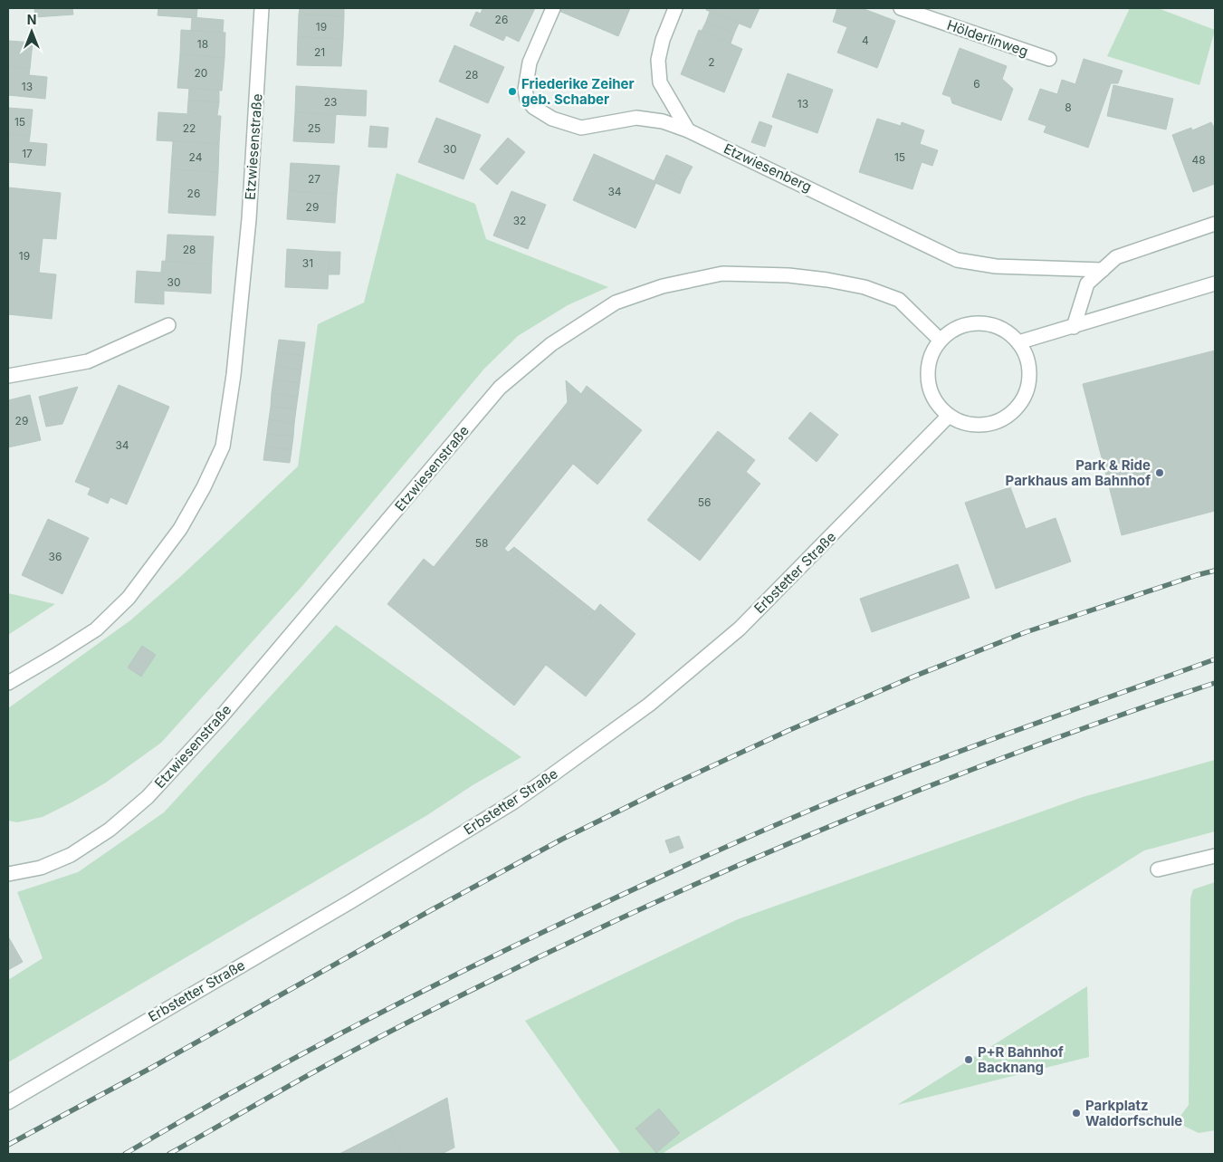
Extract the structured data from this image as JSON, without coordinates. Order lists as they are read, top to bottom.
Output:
{
  "streets": {
    "street": [
      "Hölderlinweg",
      "Etzwiesenstraße",
      "Etzwiesenberg",
      "Erbstetter Straße"
    ]
  },
  "crossings": [
    ["Etzwiesenstraße", "Erbstetter Straße"]
  ],
  "places": [
    "Friederike Zeiher geb. Schaber",
    "Park & Ride Parkhaus am Bahnhof",
    "P+R Bahnhof Backnang",
    "Parkplatz Waldorfschule"
  ],
  "house_numbers": [
    "26",
    "19",
    "4",
    "18",
    "21",
    "2",
    "20",
    "28",
    "6",
    "13",
    "23",
    "13",
    "8",
    "15",
    "22",
    "25",
    "30",
    "17",
    "24",
    "15",
    "48",
    "27",
    "34",
    "26",
    "29",
    "32",
    "28",
    "19",
    "31",
    "30",
    "29",
    "34",
    "56",
    "58",
    "36"
  ],
  "north": "top"
}
